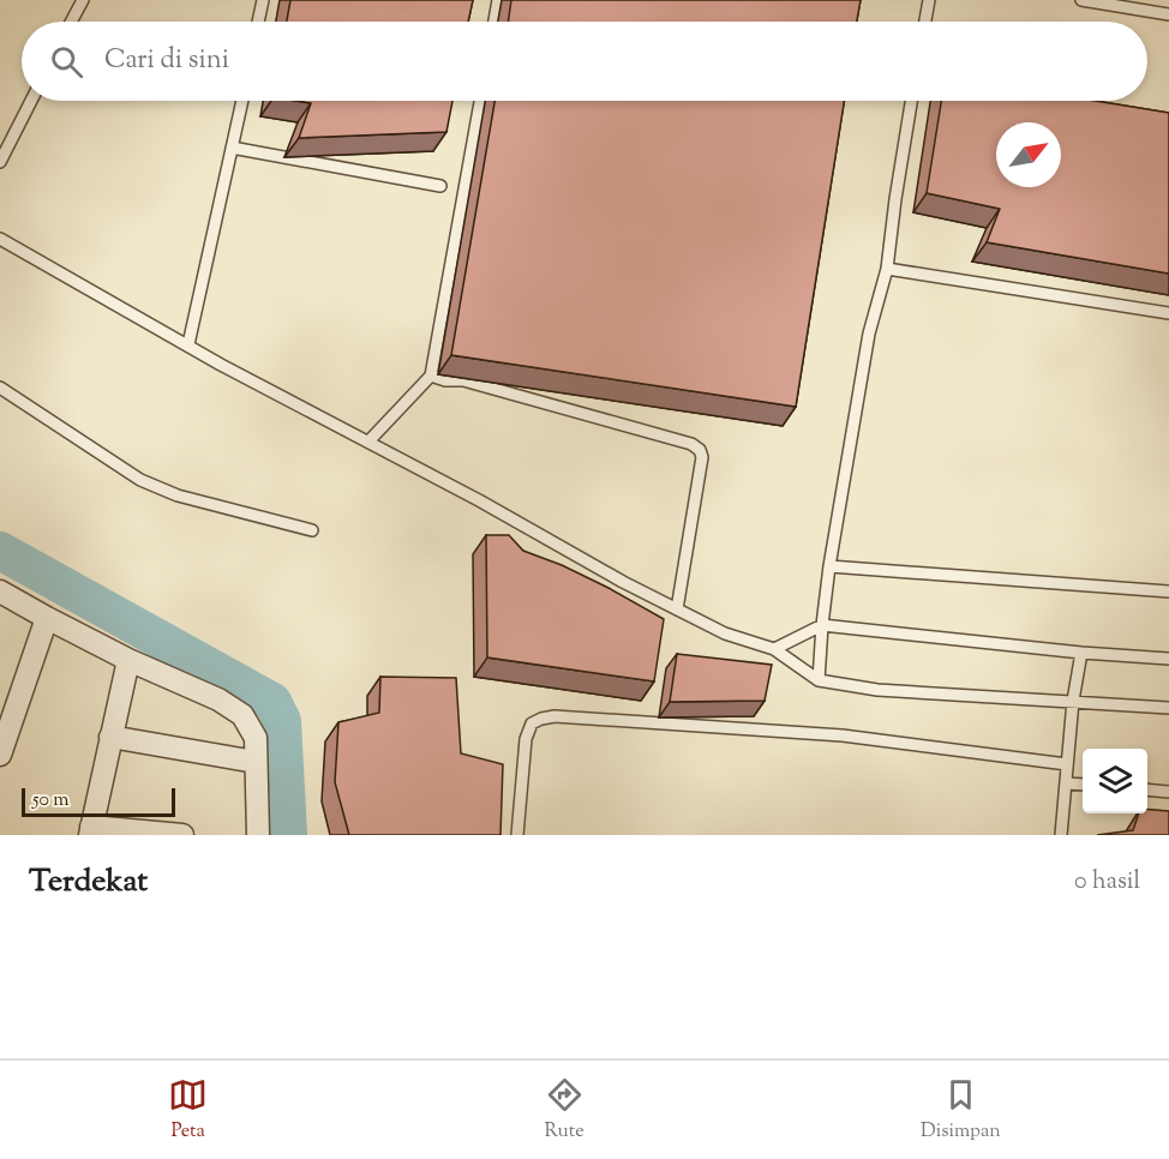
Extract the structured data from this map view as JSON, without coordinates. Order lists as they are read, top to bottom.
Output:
{
  "scale_bar": "50 m",
  "north": "top right",
  "page": {
    "search": "Cari di sini",
    "scale": "50 m",
    "heading": ["Terdekat", "0 hasil"],
    "nav": ["Peta", "Rute", "Disimpan"]
  }
}
